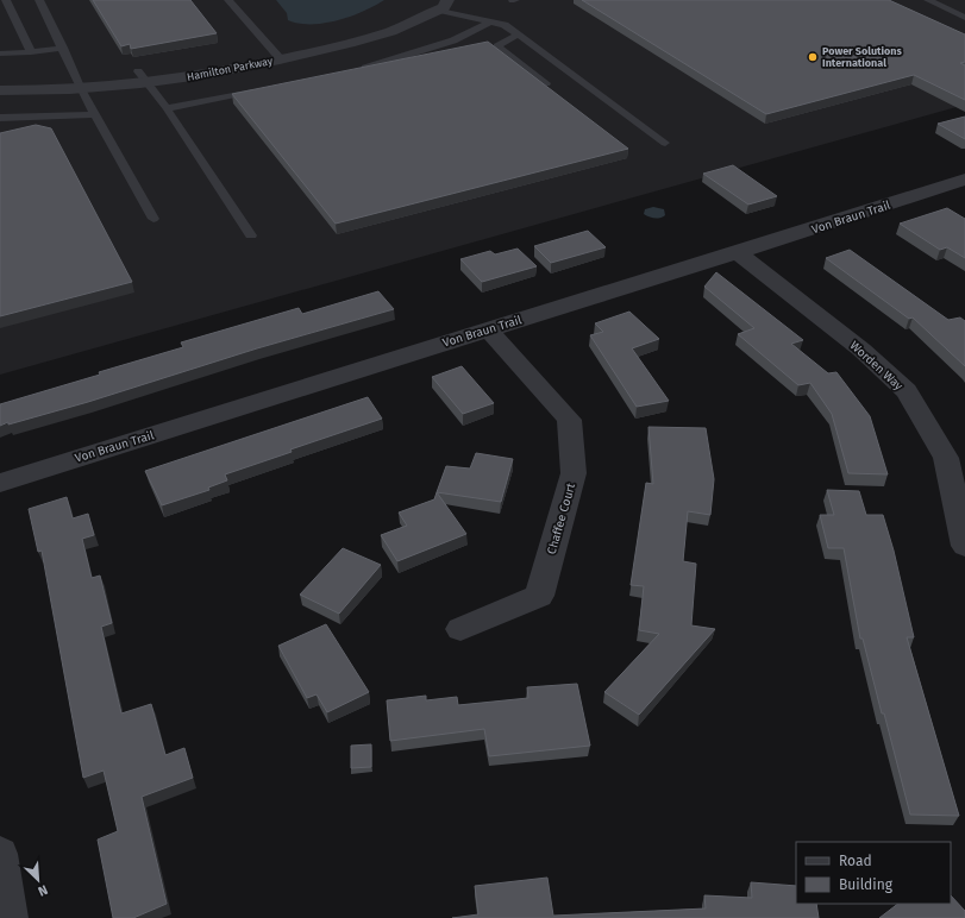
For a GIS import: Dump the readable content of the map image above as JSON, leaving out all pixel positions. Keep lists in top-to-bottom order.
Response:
{
  "streets": {
    "street": [
      "Hamilton Parkway",
      "Von Braun Trail",
      "Worden Way",
      "Chaffee Court"
    ]
  },
  "crossings": [
    ["Von Braun Trail", "Worden Way"],
    ["Von Braun Trail", "Chaffee Court"]
  ],
  "places": ["Power Solutions International"],
  "legend": ["Road", "Building"],
  "north": "bottom right"
}
